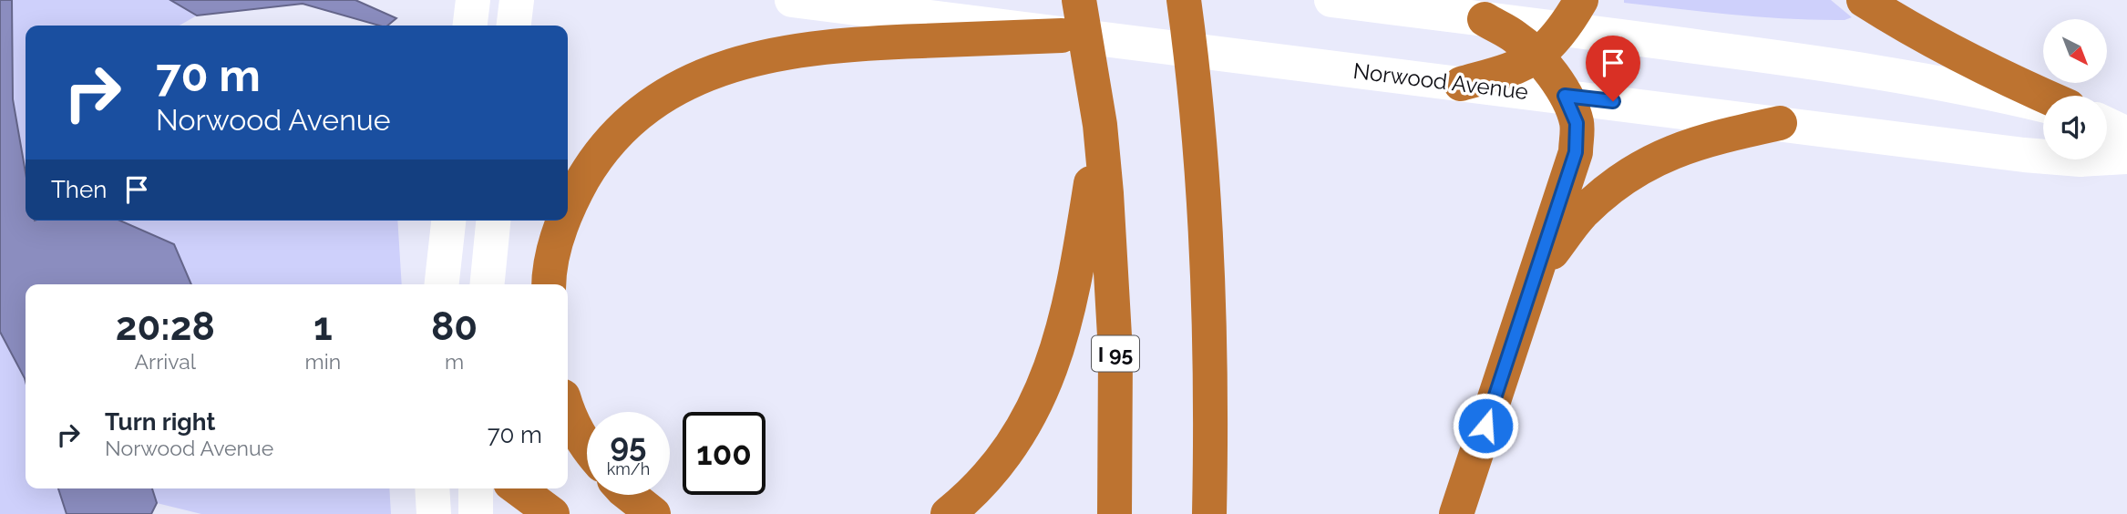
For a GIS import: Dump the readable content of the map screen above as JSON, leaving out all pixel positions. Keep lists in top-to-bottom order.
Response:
{
  "streets": {
    "highway": ["I 95"],
    "main road": ["Norwood Avenue"]
  },
  "north": "bottom right",
  "page": {
    "turn": ["70 m", "Norwood Avenue"],
    "then": "Then",
    "eta": [
      "20:28",
      "Arrival",
      "1",
      "min",
      "80",
      "m"
    ],
    "list": [
      {
        "name": "Turn right",
        "note": "Norwood Avenue",
        "value": "70 m"
      }
    ],
    "speed": "95 km/h",
    "limit": "100"
  }
}
